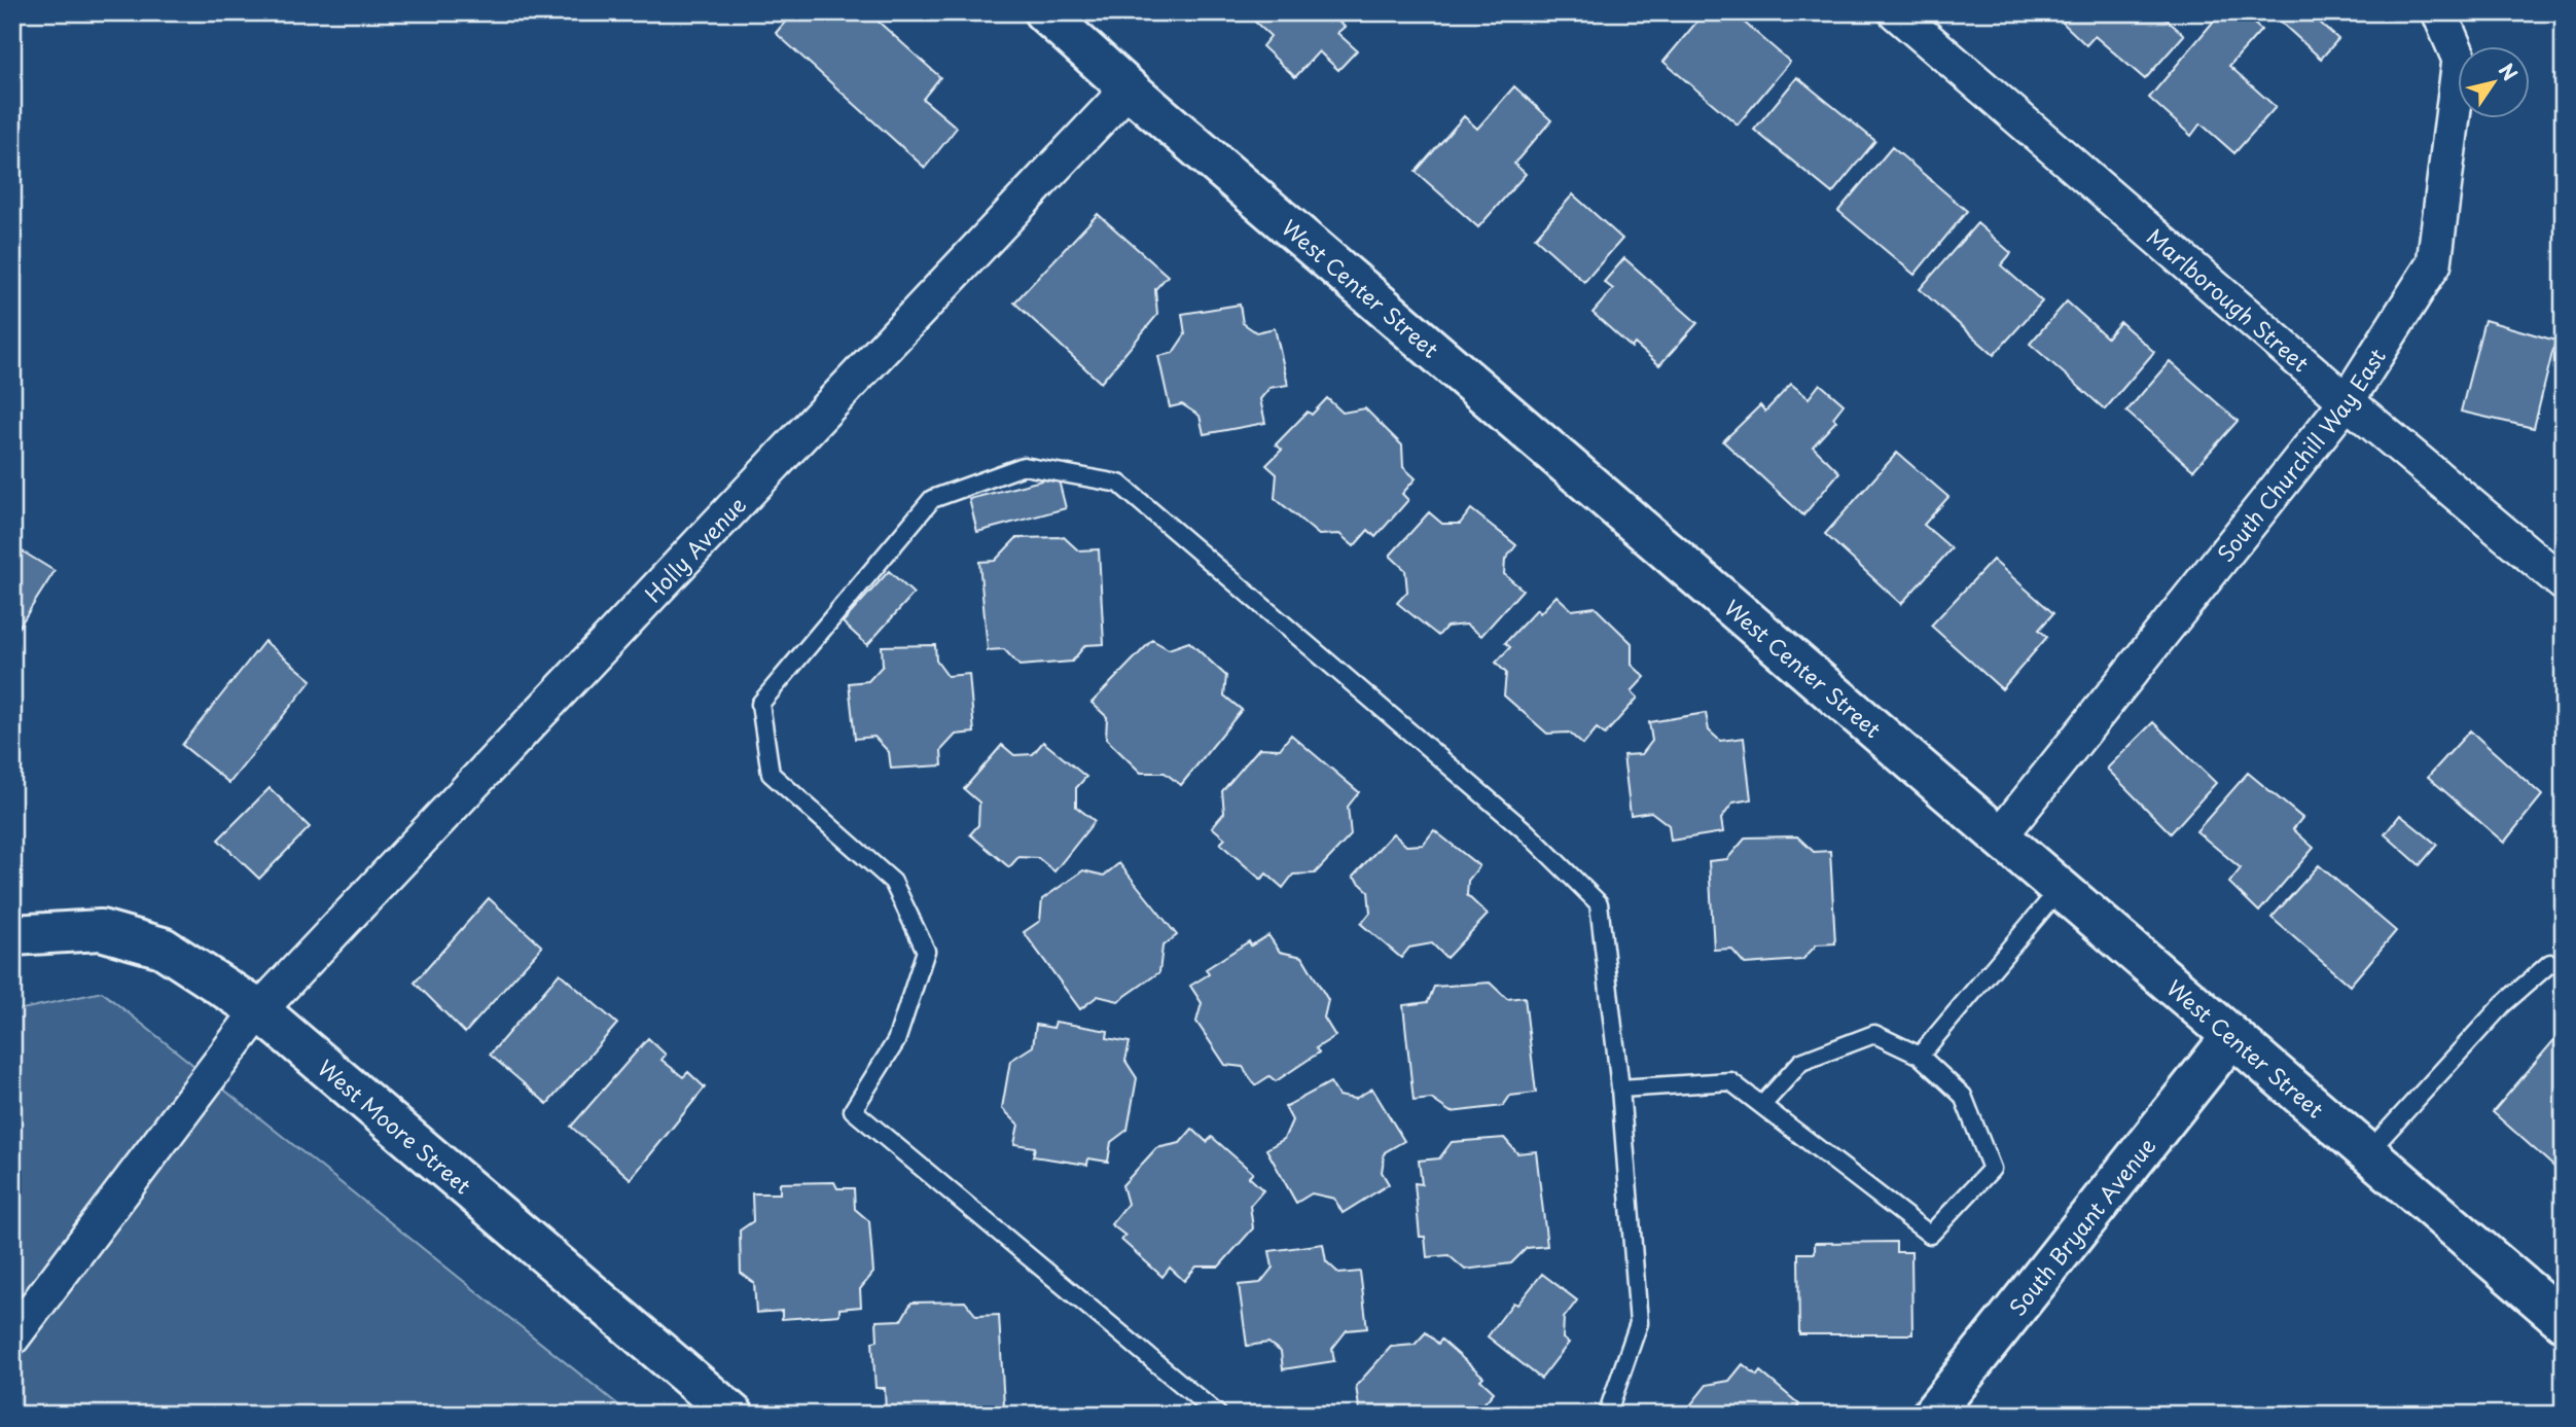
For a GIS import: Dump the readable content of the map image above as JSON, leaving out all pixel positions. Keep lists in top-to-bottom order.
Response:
{
  "streets": {
    "street": [
      "West Center Street",
      "Marlborough Street",
      "South Churchill Way East",
      "Holly Avenue",
      "West Moore Street",
      "South Bryant Avenue"
    ]
  },
  "crossings": [
    ["West Center Street", "South Churchill Way East"],
    ["West Center Street", "Holly Avenue"],
    ["West Center Street", "South Bryant Avenue"],
    ["Marlborough Street", "South Churchill Way East"],
    ["Holly Avenue", "West Moore Street"]
  ],
  "north": "top right"
}
